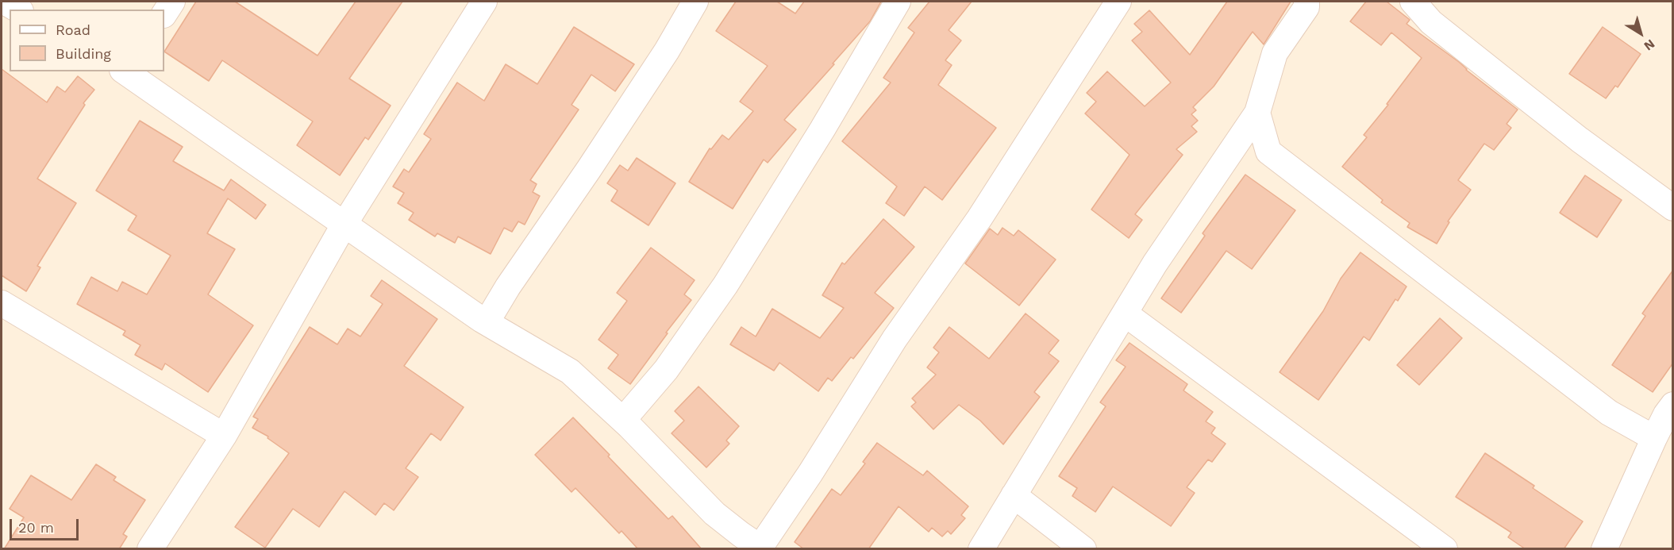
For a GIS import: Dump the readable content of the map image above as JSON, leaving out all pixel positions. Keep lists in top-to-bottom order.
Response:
{
  "legend": ["Road", "Building"],
  "scale_bar": "20 m",
  "north": "bottom right"
}
